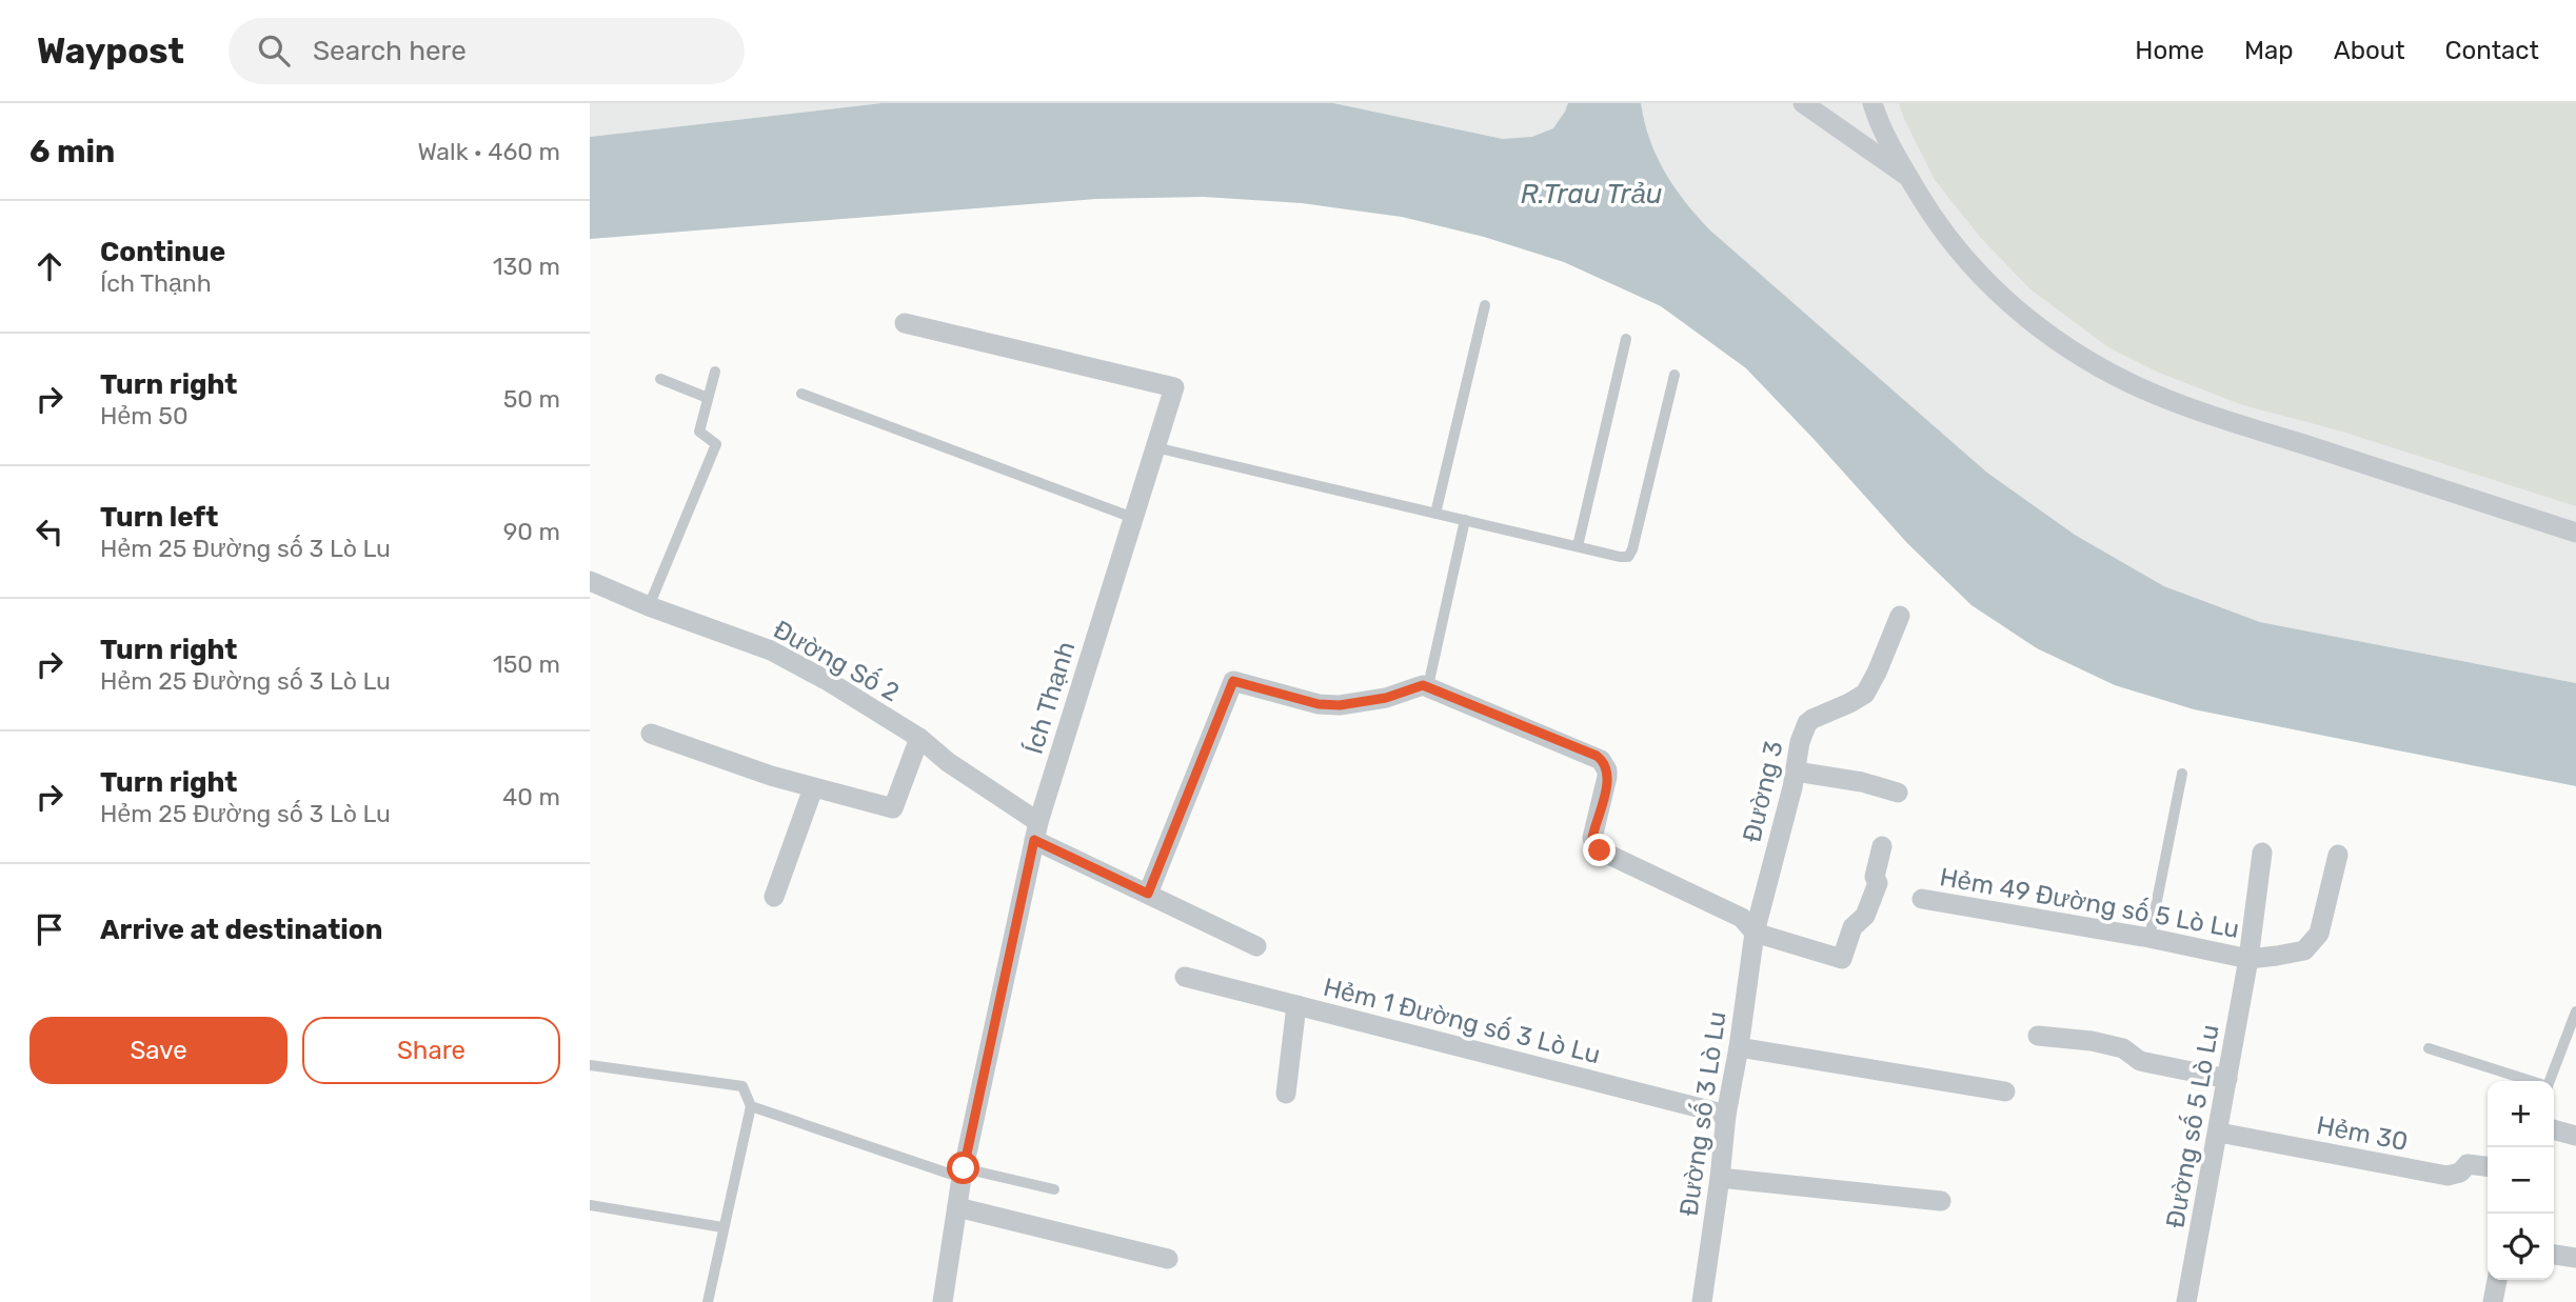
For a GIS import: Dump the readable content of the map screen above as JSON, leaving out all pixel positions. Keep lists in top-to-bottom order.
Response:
{
  "streets": {
    "street": [
      "Đường Số 2",
      "Ích Thạnh",
      "Đường 3",
      "Hẻm 49 Đường số 5 Lò Lu",
      "Hẻm 1 Đường số 3 Lò Lu",
      "Đường số 3 Lò Lu",
      "Đường số 5 Lò Lu",
      "Hẻm 30"
    ]
  },
  "crossings": [
    ["Đường Số 2", "Ích Thạnh"],
    ["Đường 3", "Đường số 3 Lò Lu"],
    ["Hẻm 49 Đường số 5 Lò Lu", "Đường số 5 Lò Lu"],
    ["Hẻm 1 Đường số 3 Lò Lu", "Đường số 3 Lò Lu"],
    ["Đường số 5 Lò Lu", "Hẻm 30"]
  ],
  "water": ["R.Trau Trảu"],
  "page": {
    "header": "Waypost",
    "search": "Search here",
    "nav": [
      "Home",
      "Map",
      "About",
      "Contact"
    ],
    "heading": ["6 min", "Walk · 460 m"],
    "list": [
      ["Continue", "Ích Thạnh", "130 m"],
      ["Turn right", "Hẻm 50", "50 m"],
      ["Turn left", "Hẻm 25 Đường số 3 Lò Lu", "90 m"],
      ["Turn right", "Hẻm 25 Đường số 3 Lò Lu", "150 m"],
      ["Turn right", "Hẻm 25 Đường số 3 Lò Lu", "40 m"],
      "Arrive at destination"
    ],
    "buttons": ["Save", "Share"],
    "map_buttons": ["+", "−"]
  }
}
